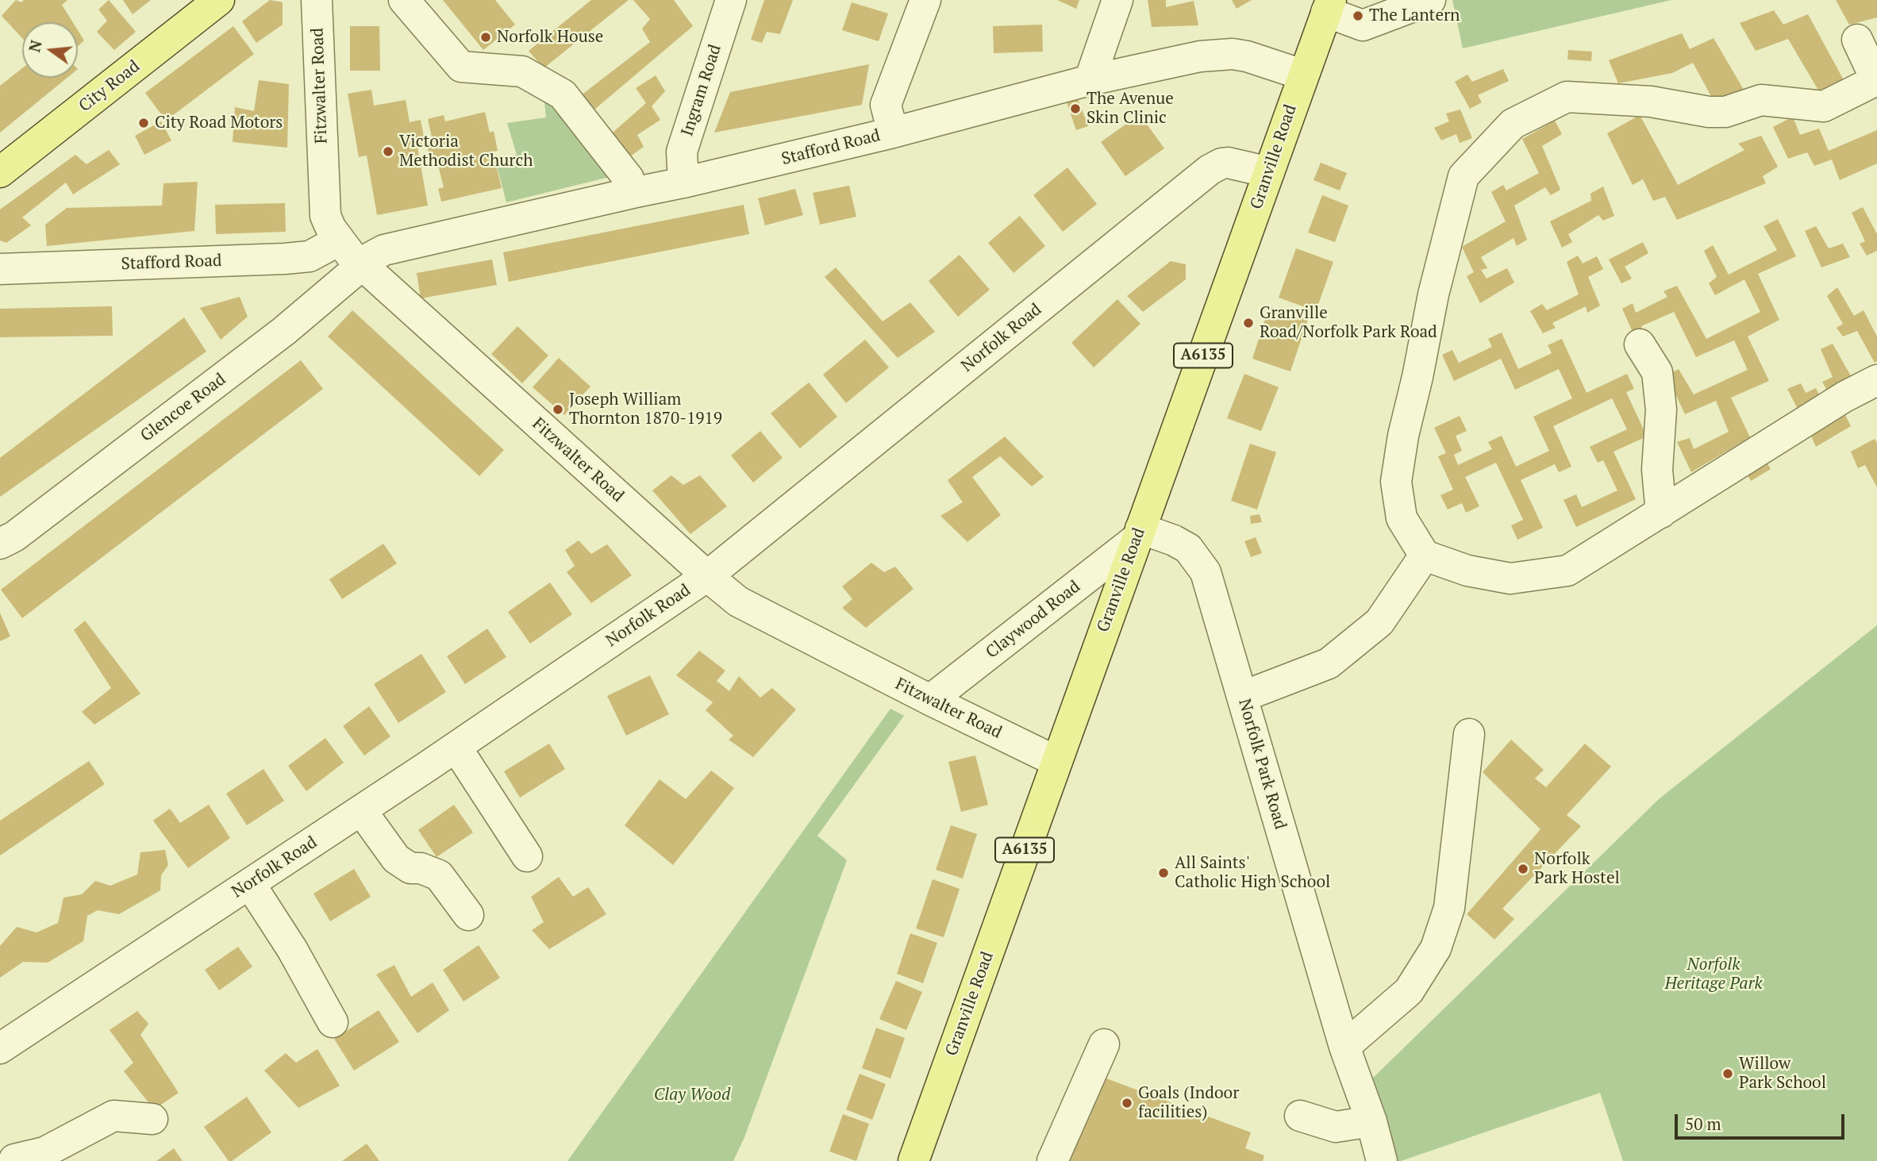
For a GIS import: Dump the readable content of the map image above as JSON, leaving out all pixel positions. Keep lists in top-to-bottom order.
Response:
{
  "streets": {
    "main road": ["City Road", "Granville Road", "A6135"],
    "street": [
      "Fitzwalter Road",
      "Ingram Road",
      "Stafford Road",
      "Norfolk Road",
      "Glencoe Road",
      "Claywood Road",
      "Norfolk Park Road"
    ]
  },
  "crossings": [
    ["Fitzwalter Road", "Stafford Road"],
    ["Fitzwalter Road", "Granville Road"],
    ["Fitzwalter Road", "Norfolk Road"],
    ["Fitzwalter Road", "Glencoe Road"],
    ["Fitzwalter Road", "Claywood Road"],
    ["Ingram Road", "Stafford Road"],
    ["Stafford Road", "Granville Road"],
    ["Stafford Road", "Glencoe Road"],
    ["Granville Road", "Norfolk Road"],
    ["Granville Road", "Claywood Road"],
    ["Granville Road", "Norfolk Park Road"],
    ["Claywood Road", "Norfolk Park Road"]
  ],
  "parks": ["Norfolk Heritage Park", "Clay Wood"],
  "places": [
    "The Lantern",
    "Norfolk House",
    "The Avenue Skin Clinic",
    "City Road Motors",
    "Victoria Methodist Church",
    "Granville Road/Norfolk Park Road",
    "Joseph William Thornton 1870-1919",
    "Norfolk Park Hostel",
    "All Saints' Catholic High School",
    "Willow Park School",
    "Goals (Indoor facilities)"
  ],
  "scale_bar": "50 m",
  "north": "left"
}
